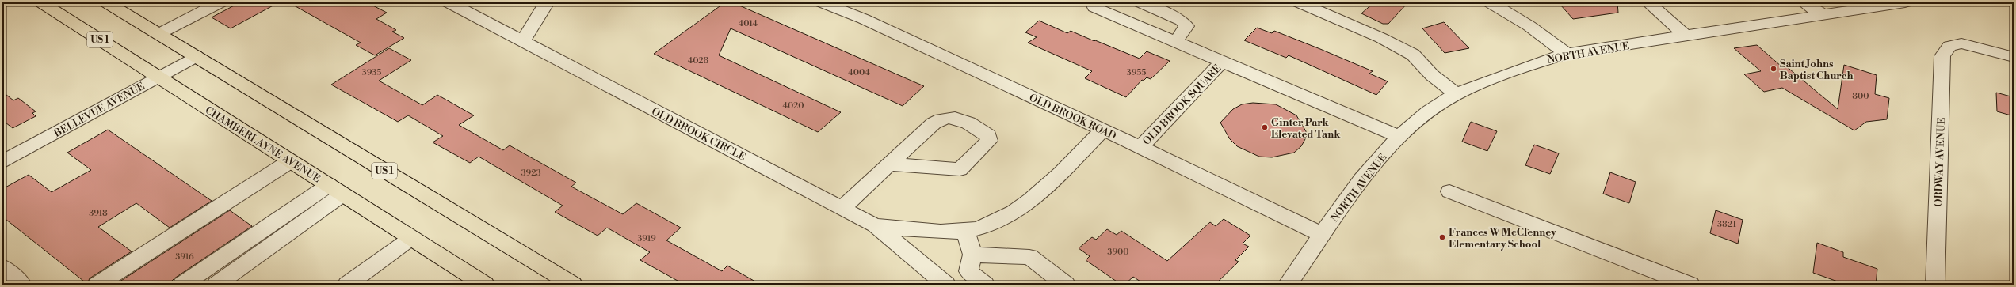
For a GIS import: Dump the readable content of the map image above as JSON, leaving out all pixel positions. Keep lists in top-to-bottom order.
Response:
{
  "streets": {
    "main road": ["US 1", "CHAMBERLAYNE AVENUE"],
    "street": [
      "NORTH AVENUE",
      "OLD BROOK SQUARE",
      "BELLEVUE AVENUE",
      "OLD BROOK ROAD",
      "OLD BROOK CIRCLE",
      "ORDWAY AVENUE"
    ]
  },
  "crossings": [
    ["US 1", "BELLEVUE AVENUE"],
    ["NORTH AVENUE", "OLD BROOK SQUARE"],
    ["NORTH AVENUE", "OLD BROOK ROAD"],
    ["OLD BROOK SQUARE", "OLD BROOK ROAD"],
    ["BELLEVUE AVENUE", "CHAMBERLAYNE AVENUE"],
    ["OLD BROOK ROAD", "OLD BROOK CIRCLE"]
  ],
  "places": ["Saint Johns Baptist Church", "Ginter Park Elevated Tank", "Frances W McClenney Elementary School"],
  "house_numbers": [
    "4014",
    "4028",
    "3935",
    "4004",
    "3955",
    "800",
    "4020",
    "3923",
    "3918",
    "3821",
    "3919",
    "3900",
    "3916"
  ]
}
